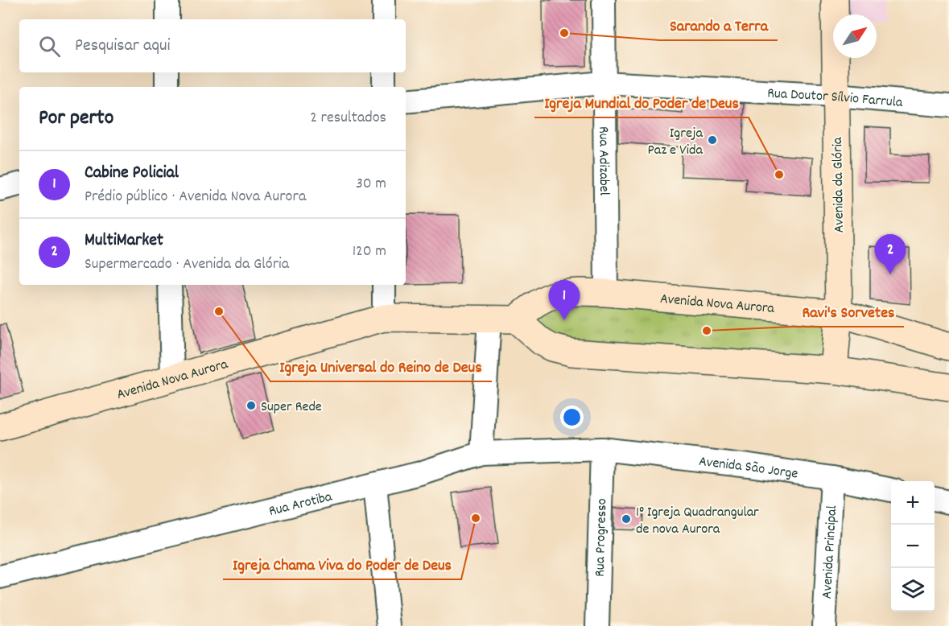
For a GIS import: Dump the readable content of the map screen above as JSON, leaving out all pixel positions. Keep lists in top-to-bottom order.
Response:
{
  "streets": {
    "street": [
      "Rua Doutor Sílvio Farrula",
      "Rua Adizabel",
      "Avenida da Glória",
      "Avenida Nova Aurora",
      "Avenida São Jorge",
      "Rua Arotiba",
      "Rua Progresso",
      "Avenida Principal"
    ]
  },
  "crossings": [
    ["Rua Doutor Sílvio Farrula", "Rua Adizabel"],
    ["Rua Doutor Sílvio Farrula", "Avenida da Glória"],
    ["Rua Adizabel", "Avenida Nova Aurora"],
    ["Avenida da Glória", "Avenida Nova Aurora"],
    ["Avenida São Jorge", "Rua Arotiba"],
    ["Avenida São Jorge", "Rua Progresso"],
    ["Avenida São Jorge", "Avenida Principal"],
    ["Rua Arotiba", "Rua Progresso"]
  ],
  "places": [
    "Sarando a Terra",
    "Igreja Paz e Vida",
    "Igreja Mundial do Poder de Deus",
    "Igreja Universal do Reino de Deus",
    "Ravi's Sorvetes",
    "Super Rede",
    "Igreja Chama Viva do Poder de Deus",
    "1° Igreja Quadrangular de nova Aurora"
  ],
  "north": "top right",
  "page": {
    "search": "Pesquisar aqui",
    "heading": ["Por perto", "2 resultados"],
    "list": [
      {
        "mark": "1",
        "name": "Cabine Policial",
        "note": "Prédio público · Avenida Nova Aurora",
        "value": "30 m"
      },
      {
        "mark": "2",
        "name": "MultiMarket",
        "note": "Supermercado · Avenida da Glória",
        "value": "120 m"
      }
    ],
    "pins": ["2", "1"],
    "map_buttons": ["+", "−"]
  }
}
